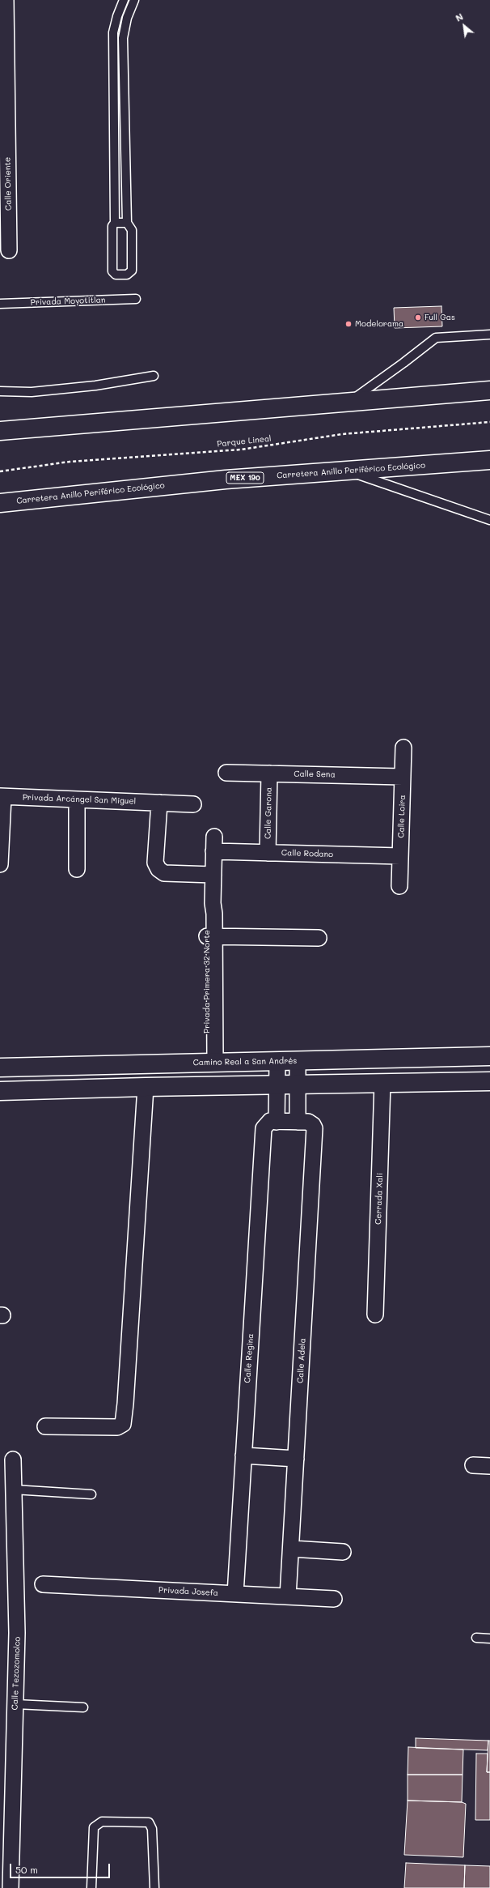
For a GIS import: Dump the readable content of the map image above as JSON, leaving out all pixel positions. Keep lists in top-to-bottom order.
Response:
{
  "streets": {
    "main road": ["Carretera Anillo Periférico Ecológico", "MEX 190", "Camino Real a San Andrés"],
    "street": [
      "Calle Oriente",
      "Calle Sena",
      "Privada Arcángel San Miguel",
      "Calle Garona",
      "Calle Loira",
      "Calle Rodano",
      "Privada Primera 32 Norte",
      "Cerrada Xali",
      "Calle Regina",
      "Calle Adela",
      "Privada Josefa",
      "Calle Tezozomolco"
    ],
    "lane": ["Privada Moyotitlan"],
    "path": ["Parque Lineal"]
  },
  "crossings": [
    ["Calle Sena", "Calle Garona"],
    ["Calle Sena", "Calle Loira"],
    ["Calle Garona", "Calle Rodano"],
    ["Calle Loira", "Calle Rodano"],
    ["Calle Rodano", "Privada Primera 32 Norte"],
    ["Privada Primera 32 Norte", "Camino Real a San Andrés"],
    ["Camino Real a San Andrés", "Calle Regina"],
    ["Calle Regina", "Privada Josefa"],
    ["Calle Adela", "Privada Josefa"]
  ],
  "places": ["Full Gas", "Modelorama"],
  "scale_bar": "50 m",
  "north": "top left"
}
